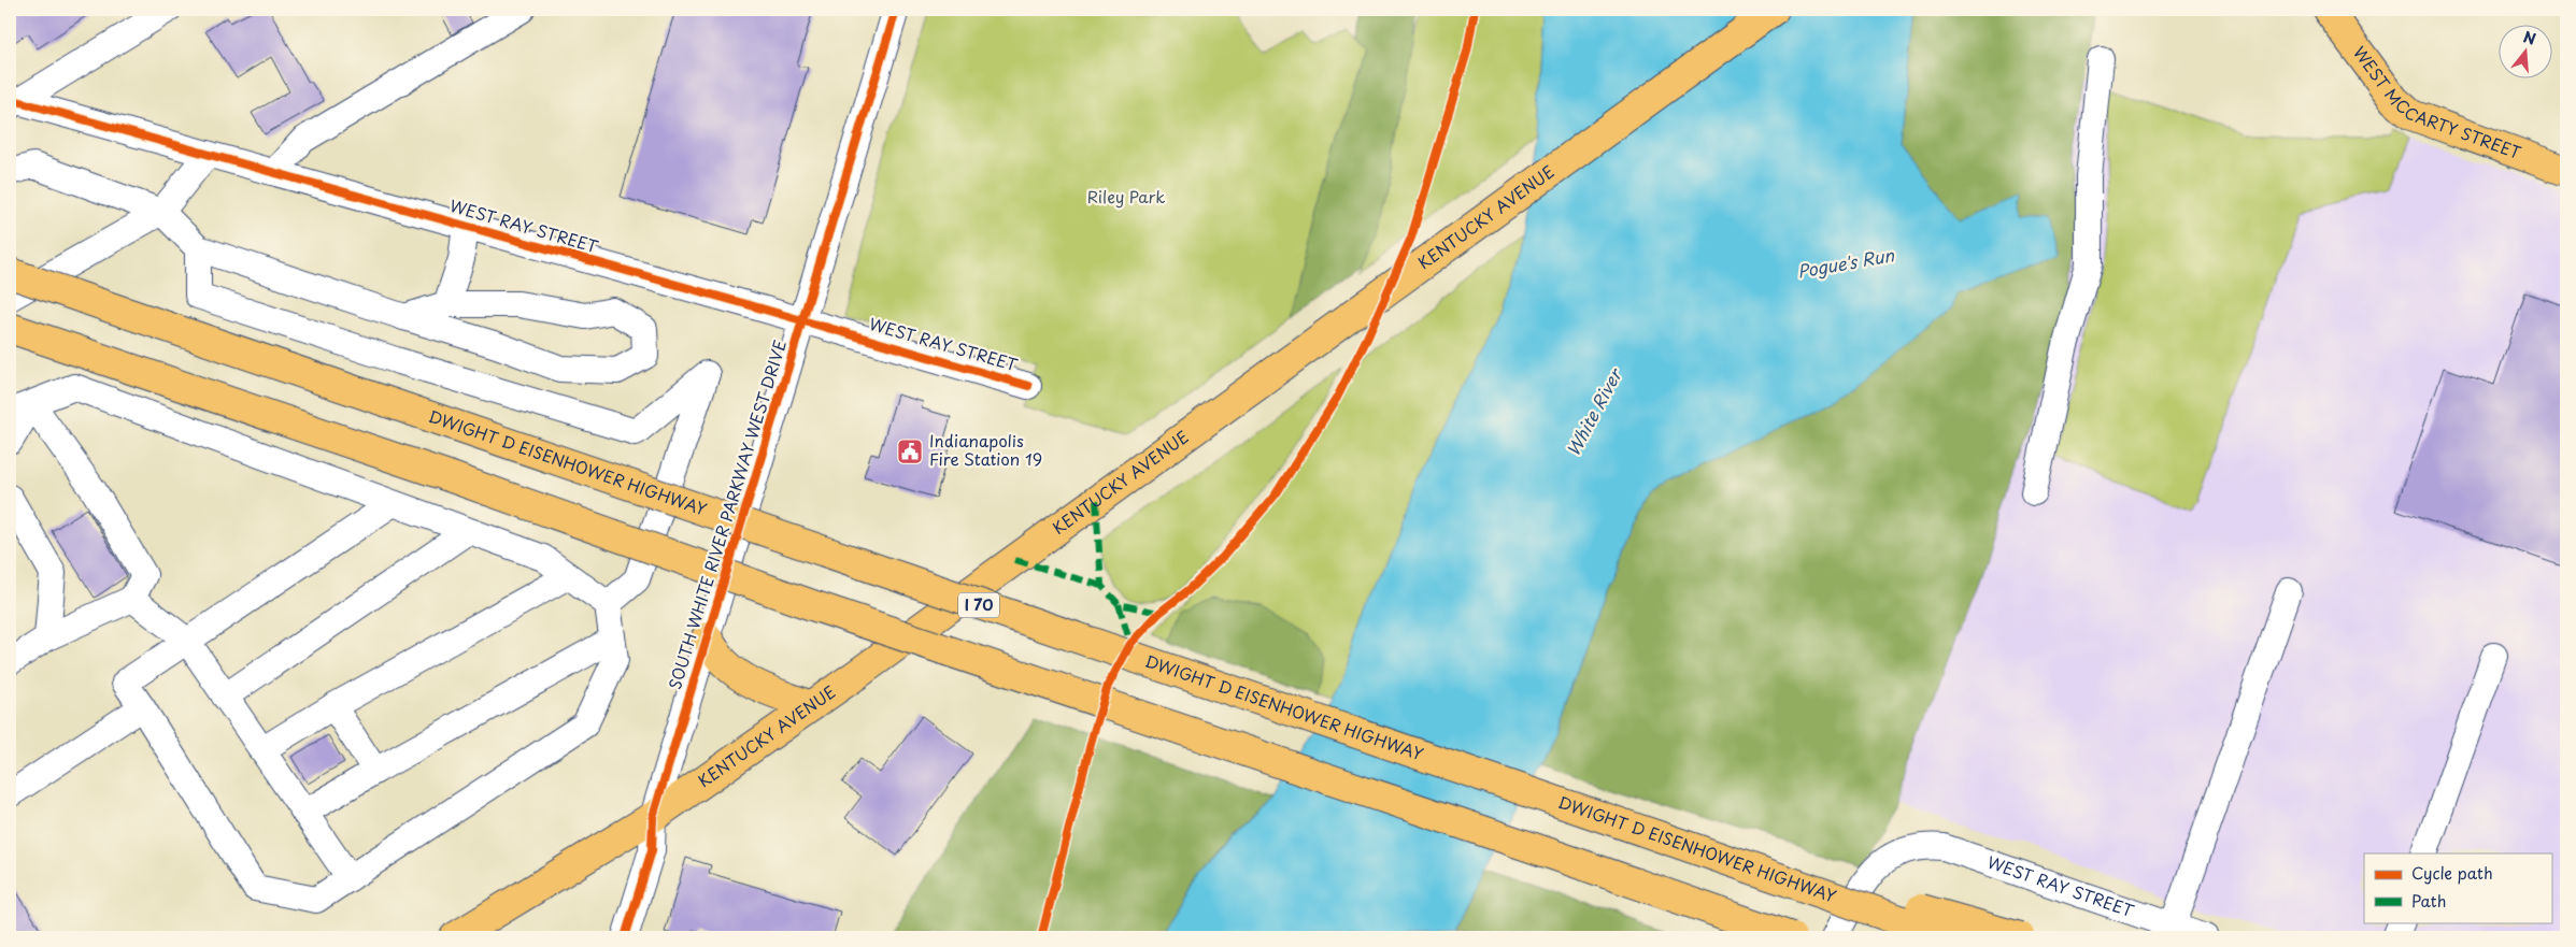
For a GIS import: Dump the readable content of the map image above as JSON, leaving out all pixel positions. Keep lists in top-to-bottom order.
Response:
{
  "streets": {
    "main road": [
      "WEST MCCARTY STREET",
      "KENTUCKY AVENUE",
      "DWIGHT D EISENHOWER HIGHWAY",
      "I 70"
    ],
    "street": ["WEST RAY STREET", "SOUTH WHITE RIVER PARKWAY WEST DRIVE"]
  },
  "crossings": [
    ["KENTUCKY AVENUE", "SOUTH WHITE RIVER PARKWAY WEST DRIVE"],
    ["WEST RAY STREET", "SOUTH WHITE RIVER PARKWAY WEST DRIVE"]
  ],
  "water": ["Pogue's Run", "White River"],
  "parks": ["Riley Park"],
  "places": {
    "public building": ["Indianapolis Fire Station 19"]
  },
  "legend": ["Cycle path", "Path"],
  "north": "top"
}
